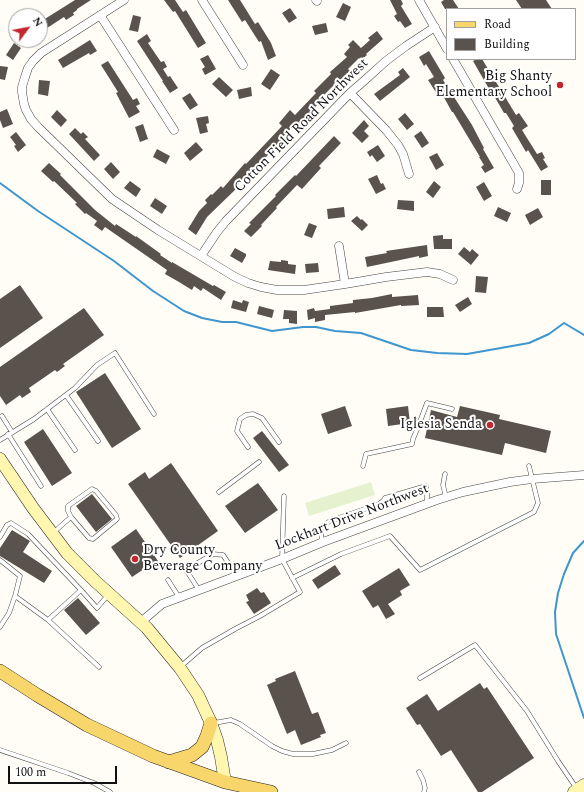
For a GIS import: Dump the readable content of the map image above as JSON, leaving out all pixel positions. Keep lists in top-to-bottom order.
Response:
{
  "streets": {
    "street": ["Cotton Field Road Northwest", "Lockhart Drive Northwest"]
  },
  "places": ["Big Shanty Elementary School", "Iglesia Senda", "Dry County Beverage Company"],
  "legend": ["Road", "Building"],
  "scale_bar": "100 m",
  "north": "top right"
}
